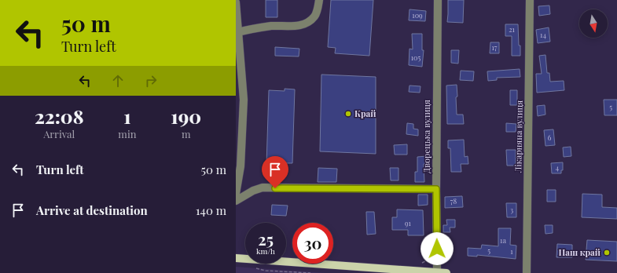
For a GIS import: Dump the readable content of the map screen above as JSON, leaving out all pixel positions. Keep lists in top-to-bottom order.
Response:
{
  "streets": {
    "street": ["Дворецька вулиця", "Лікарняна вулиця"]
  },
  "places": ["Край", "Наш край"],
  "house_numbers": [
    "109",
    "21",
    "14",
    "17",
    "105",
    "5",
    "6",
    "4",
    "78",
    "3",
    "91",
    "1а",
    "5",
    "1"
  ],
  "north": "bottom",
  "page": {
    "turn": ["50 m", "Turn left"],
    "eta": [
      "22:08",
      "Arrival",
      "1",
      "min",
      "190",
      "m"
    ],
    "list": [
      {
        "name": "Turn left",
        "value": "50 m"
      },
      {
        "name": "Arrive at destination",
        "value": "140 m"
      }
    ],
    "speed": "25 km/h",
    "limit": "30"
  }
}
